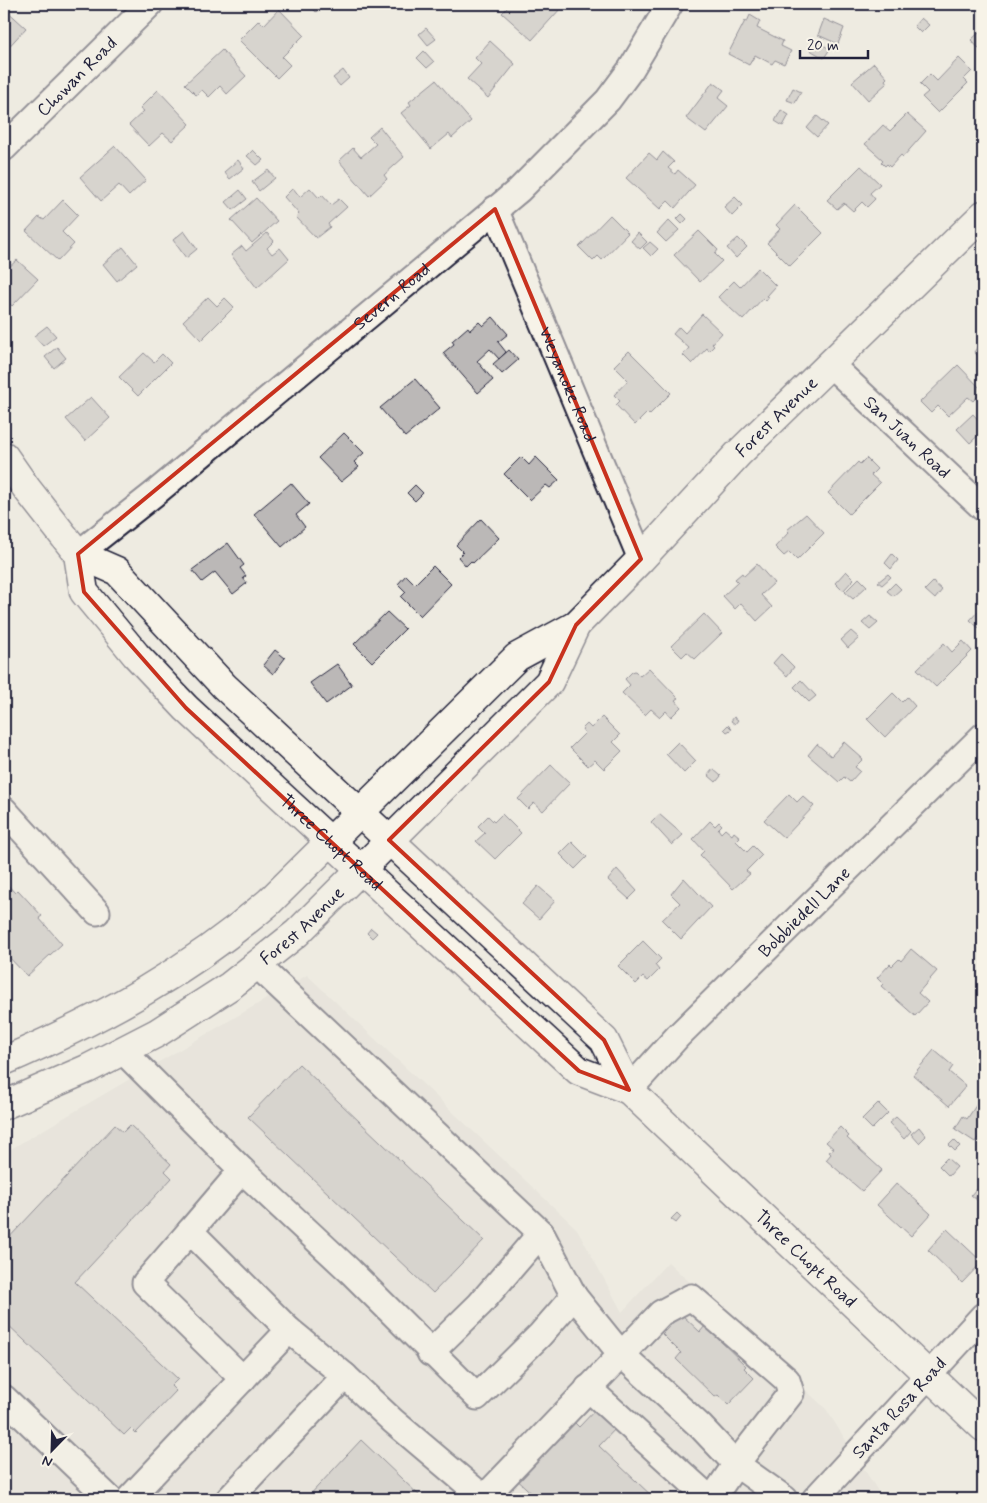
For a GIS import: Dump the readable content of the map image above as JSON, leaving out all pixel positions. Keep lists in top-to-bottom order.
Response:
{
  "streets": {
    "main road": ["Forest Avenue", "Three Chopt Road"],
    "street": [
      "Chowan Road",
      "Severn Road",
      "Weyanoke Road",
      "San Juan Road",
      "Bobbiedell Lane",
      "Santa Rosa Road"
    ]
  },
  "crossings": [
    ["Severn Road", "Weyanoke Road"],
    ["Severn Road", "Three Chopt Road"],
    ["Weyanoke Road", "Forest Avenue"],
    ["Forest Avenue", "San Juan Road"],
    ["Forest Avenue", "Three Chopt Road"],
    ["Three Chopt Road", "Bobbiedell Lane"],
    ["Three Chopt Road", "Santa Rosa Road"]
  ],
  "scale_bar": "20 m",
  "north": "bottom left"
}
